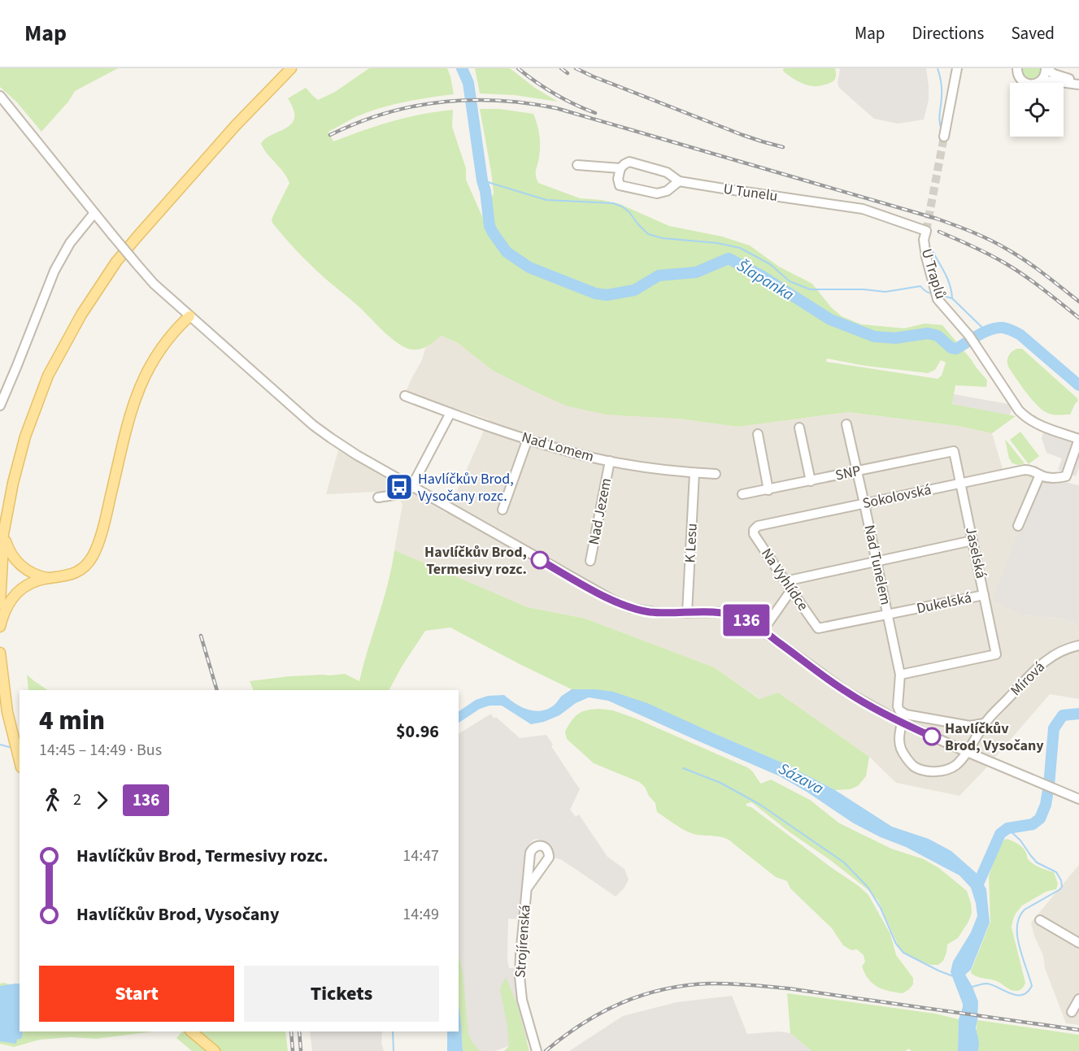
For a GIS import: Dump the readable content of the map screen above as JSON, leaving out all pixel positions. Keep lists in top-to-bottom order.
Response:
{
  "streets": {
    "street": [
      "U Tunelu",
      "U Traplů",
      "Nad Lomem",
      "SNP",
      "Sokolovská",
      "Nad Jezem",
      "K Lesu",
      "Jaselská",
      "Nad Tunelem",
      "Na Vyhlídce",
      "Dukelská",
      "Mírová",
      "Strojírenská"
    ]
  },
  "crossings": [
    ["U Tunelu", "U Traplů"],
    ["U Traplů", "Sokolovská"],
    ["Nad Lomem", "Nad Jezem"],
    ["Nad Lomem", "K Lesu"],
    ["SNP", "Jaselská"],
    ["SNP", "Nad Tunelem"],
    ["Sokolovská", "Jaselská"],
    ["Sokolovská", "Nad Tunelem"],
    ["Sokolovská", "Na Vyhlídce"],
    ["Jaselská", "Nad Tunelem"],
    ["Jaselská", "Dukelská"],
    ["Nad Tunelem", "Dukelská"],
    ["Nad Tunelem", "Mírová"],
    ["Na Vyhlídce", "Dukelská"]
  ],
  "water": ["Šlapanka", "Sázava"],
  "places": {
    "bus stop": ["Havlíčkův Brod, Vysočany rozc."],
    "other": ["Havlíčkův Brod, Termesivy rozc.", "Havlíčkův Brod, Vysočany"]
  },
  "lines": ["bus line 136"],
  "page": {
    "header": "Map",
    "nav": ["Map", "Directions", "Saved"],
    "on_map": "136",
    "heading": ["4 min", "14:45 – 14:49 · Bus", "$0.96"],
    "legs": ["2", "136"],
    "list": [
      {
        "name": "Havlíčkův Brod, Termesivy rozc.",
        "value": "14:47"
      },
      {
        "name": "Havlíčkův Brod, Vysočany",
        "value": "14:49"
      }
    ],
    "buttons": ["Start", "Tickets"]
  }
}
